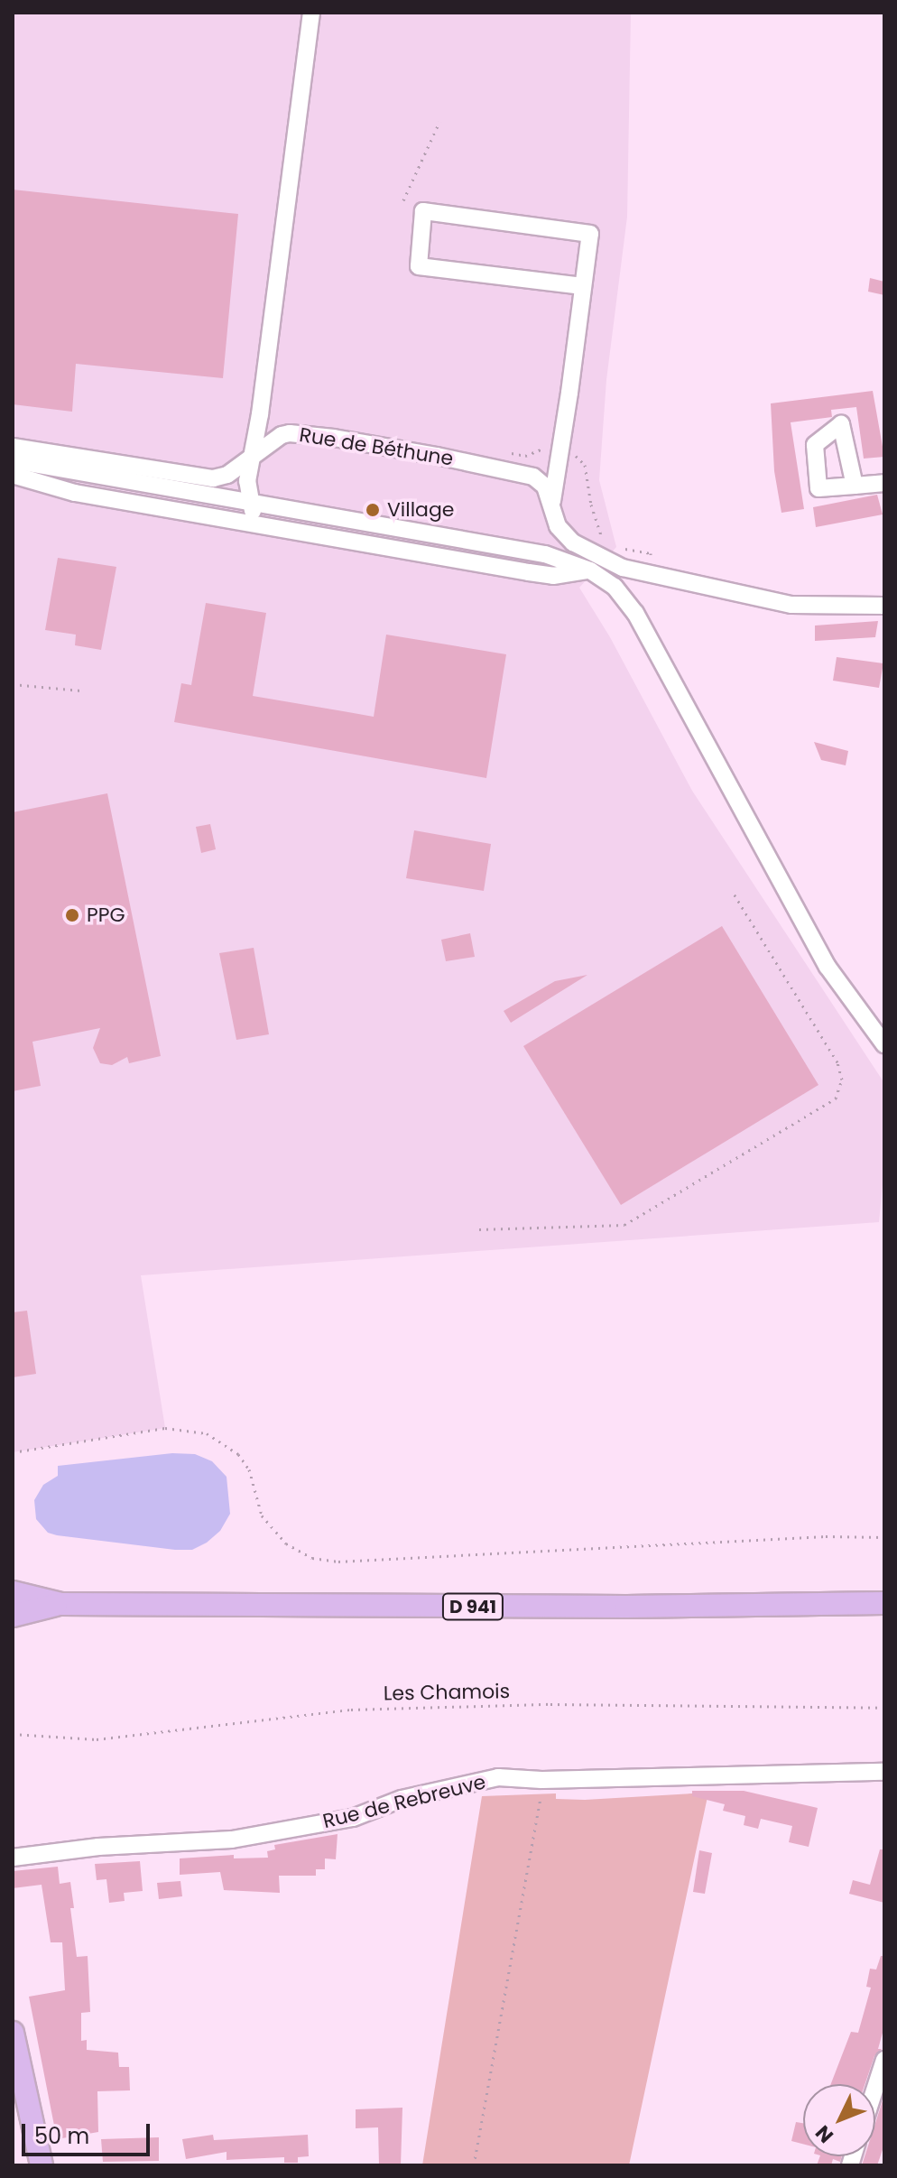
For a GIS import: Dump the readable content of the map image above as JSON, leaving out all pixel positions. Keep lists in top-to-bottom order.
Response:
{
  "streets": {
    "main road": ["D 941"],
    "street": ["Rue de Béthune", "Rue de Rebreuve"],
    "path": ["Les Chamois"]
  },
  "places": ["Village", "PPG"],
  "scale_bar": "50 m",
  "north": "bottom left"
}
